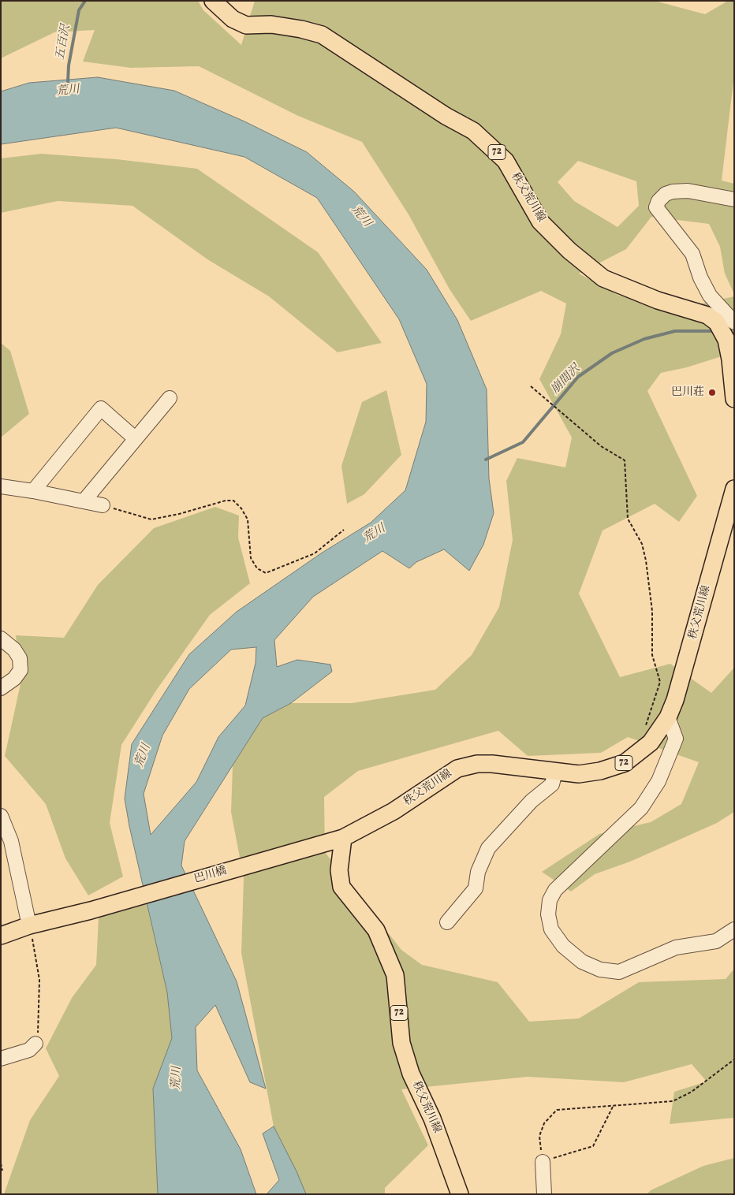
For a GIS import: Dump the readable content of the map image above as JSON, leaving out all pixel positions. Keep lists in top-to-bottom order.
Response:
{
  "streets": {
    "main road": ["72", "秩父荒川線", "巴川橋"]
  },
  "crossings": [
    ["秩父荒川線", "巴川橋"]
  ],
  "water": ["五百沢", "荒川", "崩間沢"],
  "places": ["巴川荘"]
}
